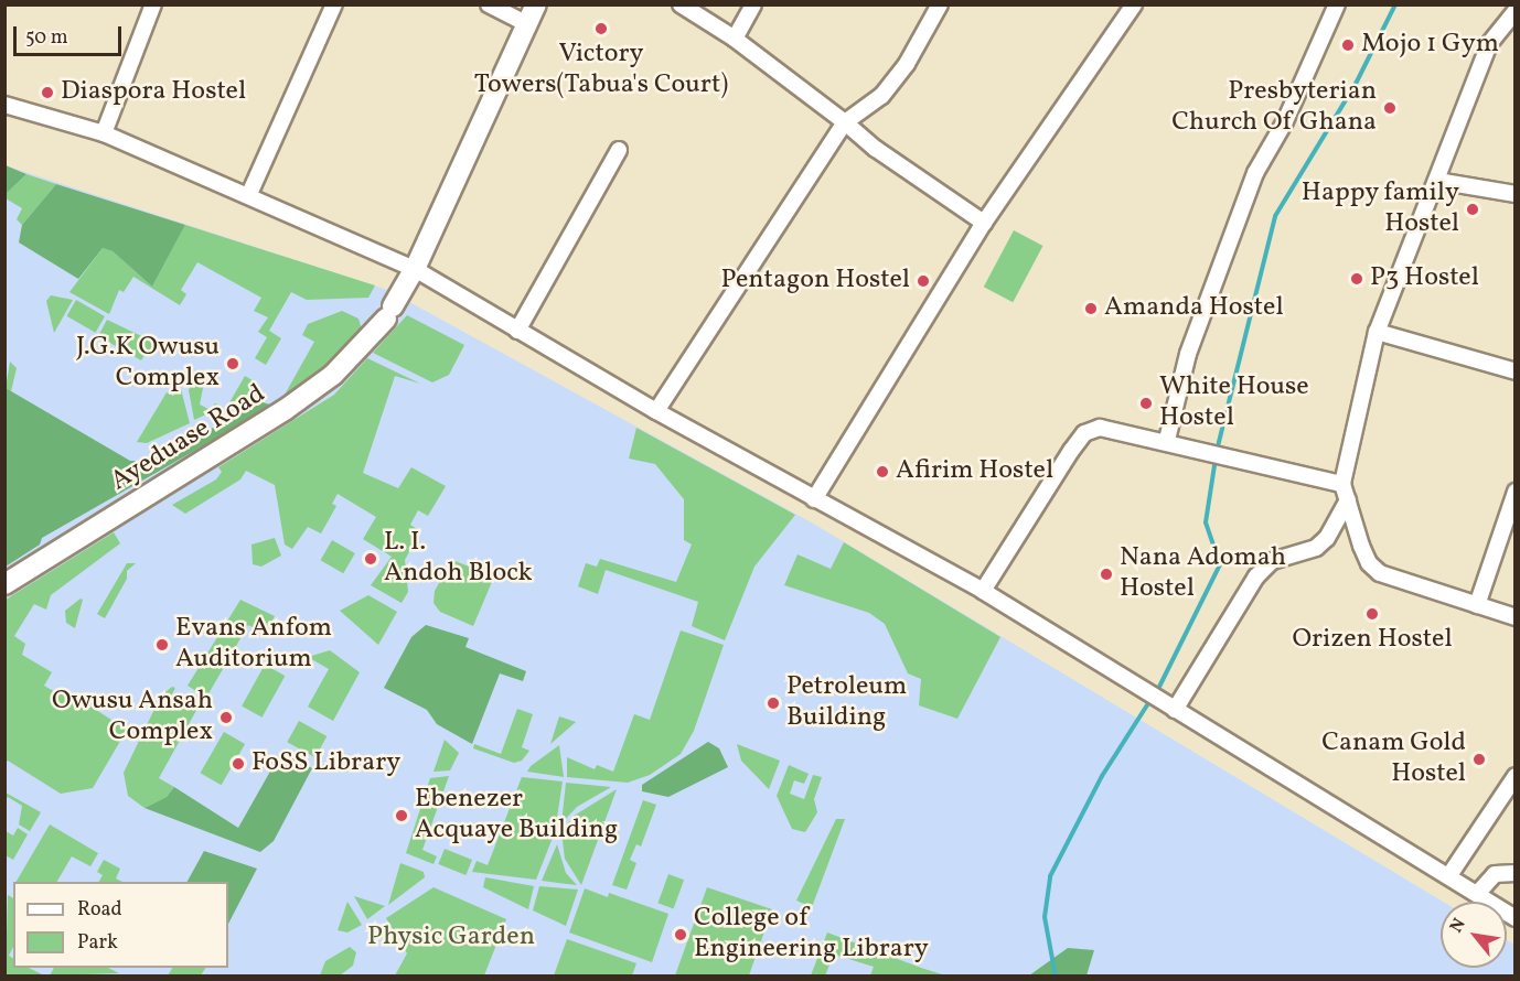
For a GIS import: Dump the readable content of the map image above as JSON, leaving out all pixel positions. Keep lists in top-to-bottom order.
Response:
{
  "streets": {
    "street": ["Ayeduase Road"]
  },
  "parks": ["Physic Garden"],
  "places": [
    "Victory Towers(Tabua's Court)",
    "Mojo 1 Gym",
    "Diaspora Hostel",
    "Presbyterian Church Of Ghana",
    "Happy family Hostel",
    "P3 Hostel",
    "Pentagon Hostel",
    "Amanda Hostel",
    "J.G.K Owusu Complex",
    "White House Hostel",
    "Afirim Hostel",
    "L. I. Andoh Block",
    "Nana Adomah Hostel",
    "Orizen Hostel",
    "Evans Anfom Auditorium",
    "Petroleum Building",
    "Owusu Ansah Complex",
    "Canam Gold Hostel",
    "FoSS Library",
    "Ebenezer Acquaye Building",
    "College of Engineering Library"
  ],
  "legend": ["Road", "Park"],
  "scale_bar": "50 m",
  "north": "top left"
}
